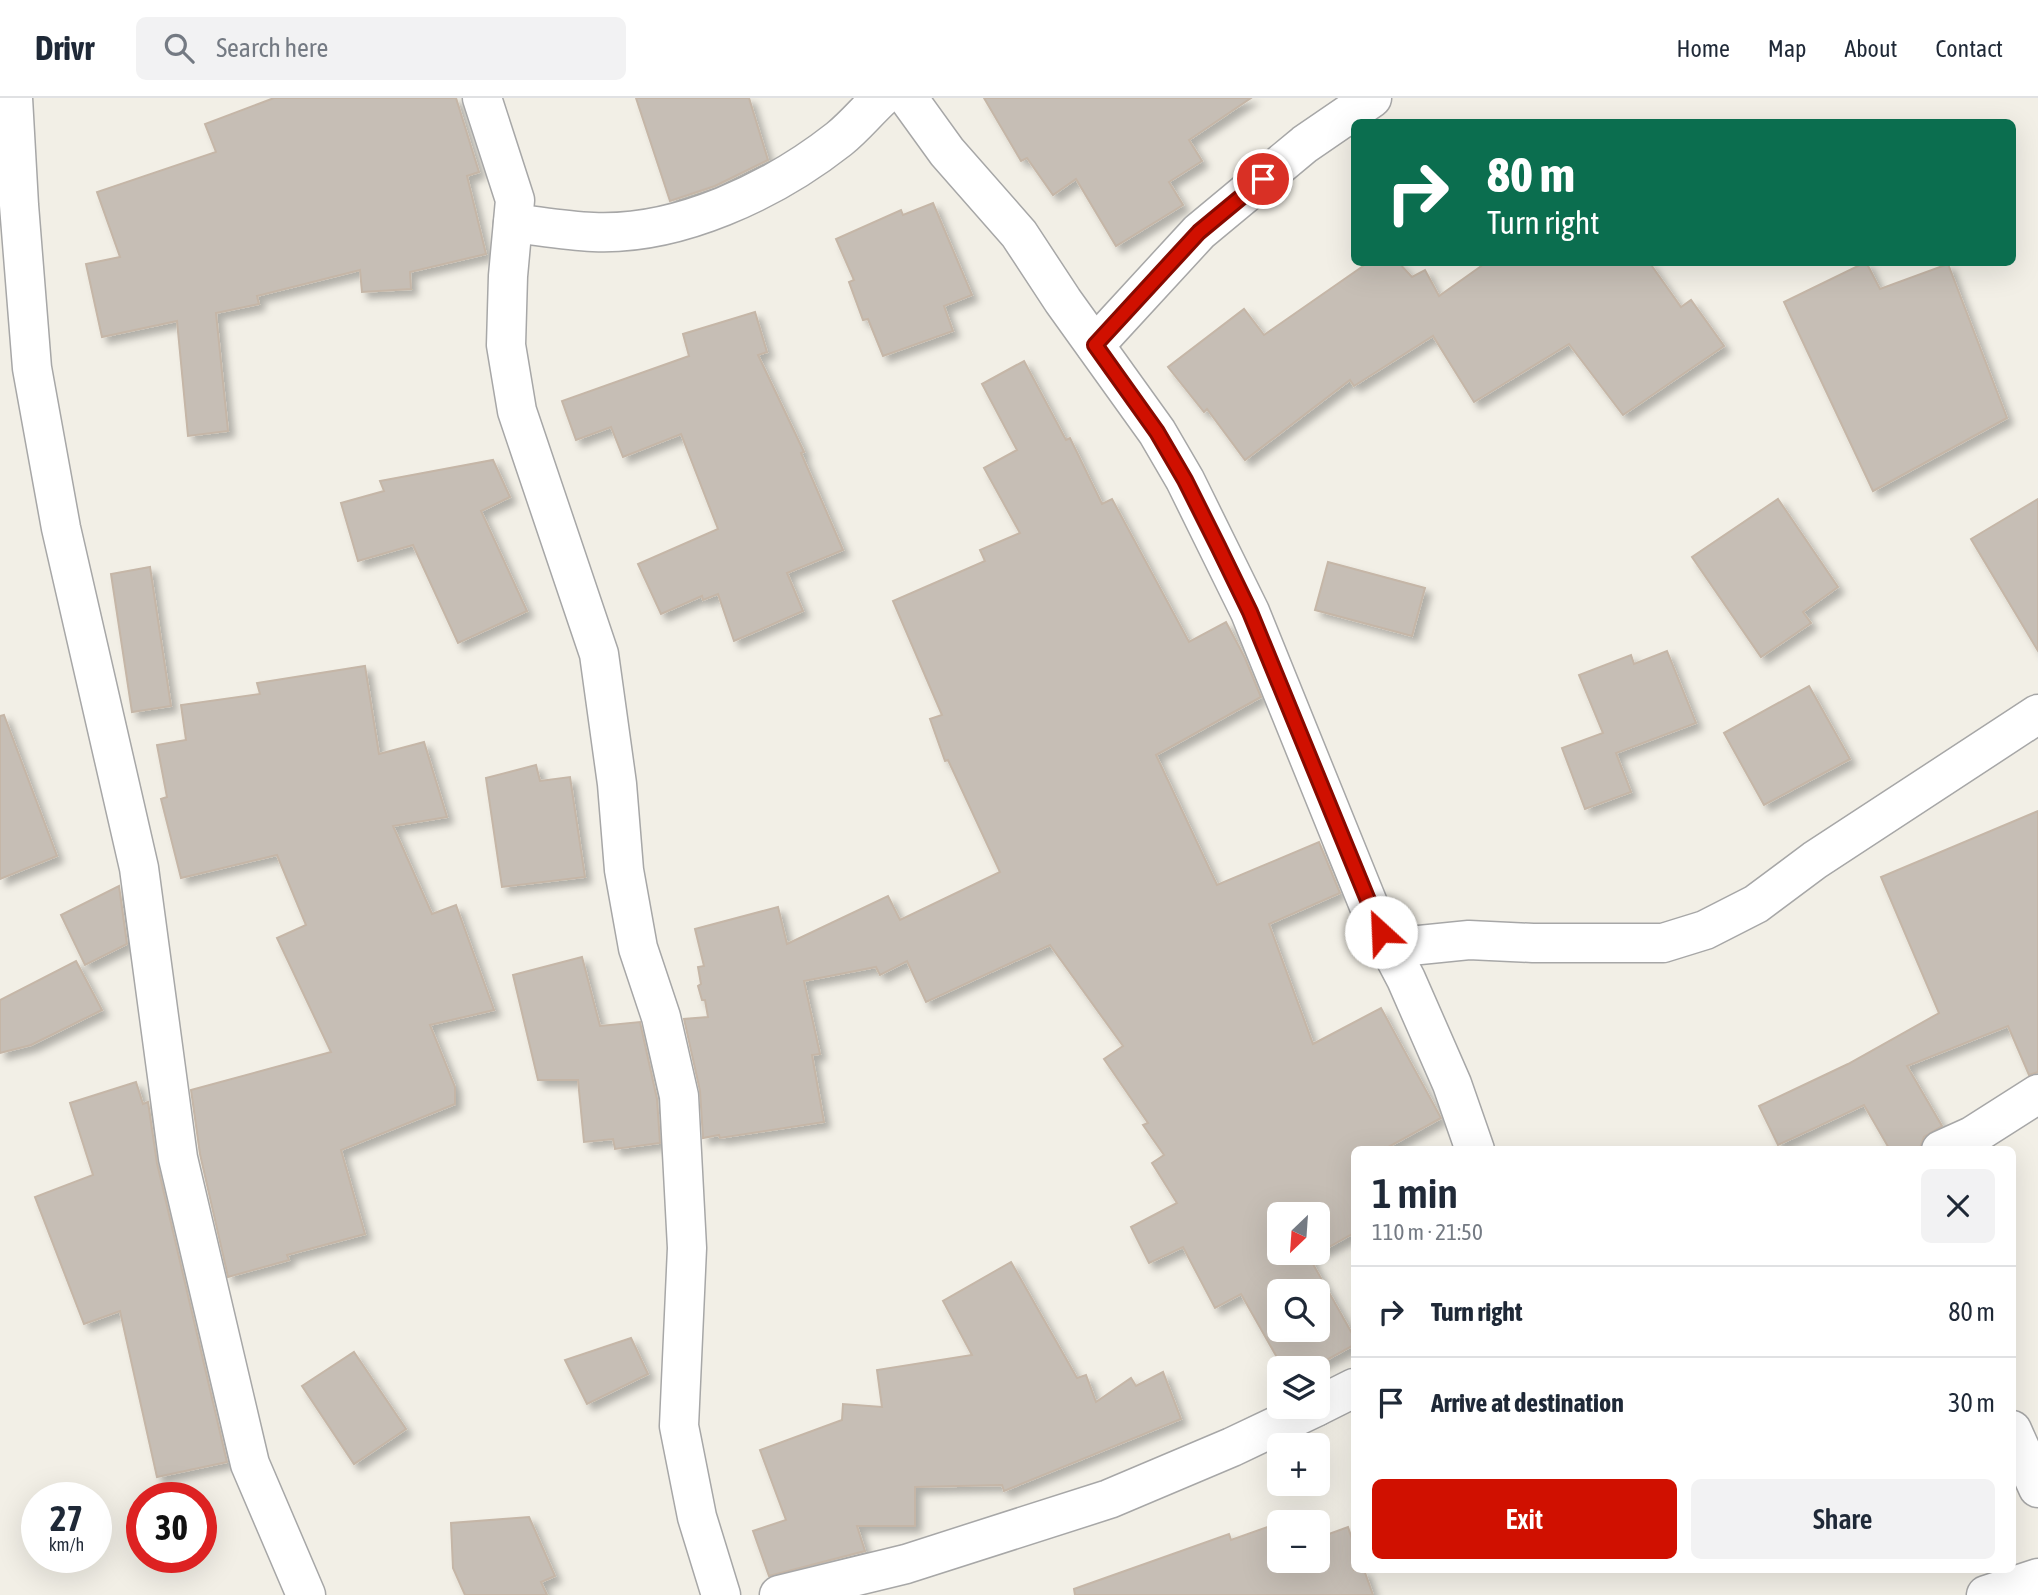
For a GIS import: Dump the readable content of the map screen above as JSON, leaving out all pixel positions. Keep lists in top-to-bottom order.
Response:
{
  "north": "bottom left",
  "page": {
    "header": "Drivr",
    "search": "Search here",
    "nav": [
      "Home",
      "Map",
      "About",
      "Contact"
    ],
    "turn": ["80 m", "Turn right"],
    "heading": ["1 min", "110 m · 21:50"],
    "map_buttons": ["+", "−"],
    "list": [
      {
        "name": "Turn right",
        "value": "80 m"
      },
      {
        "name": "Arrive at destination",
        "value": "30 m"
      }
    ],
    "buttons": ["Exit", "Share"],
    "speed": "27 km/h",
    "limit": "30"
  }
}
